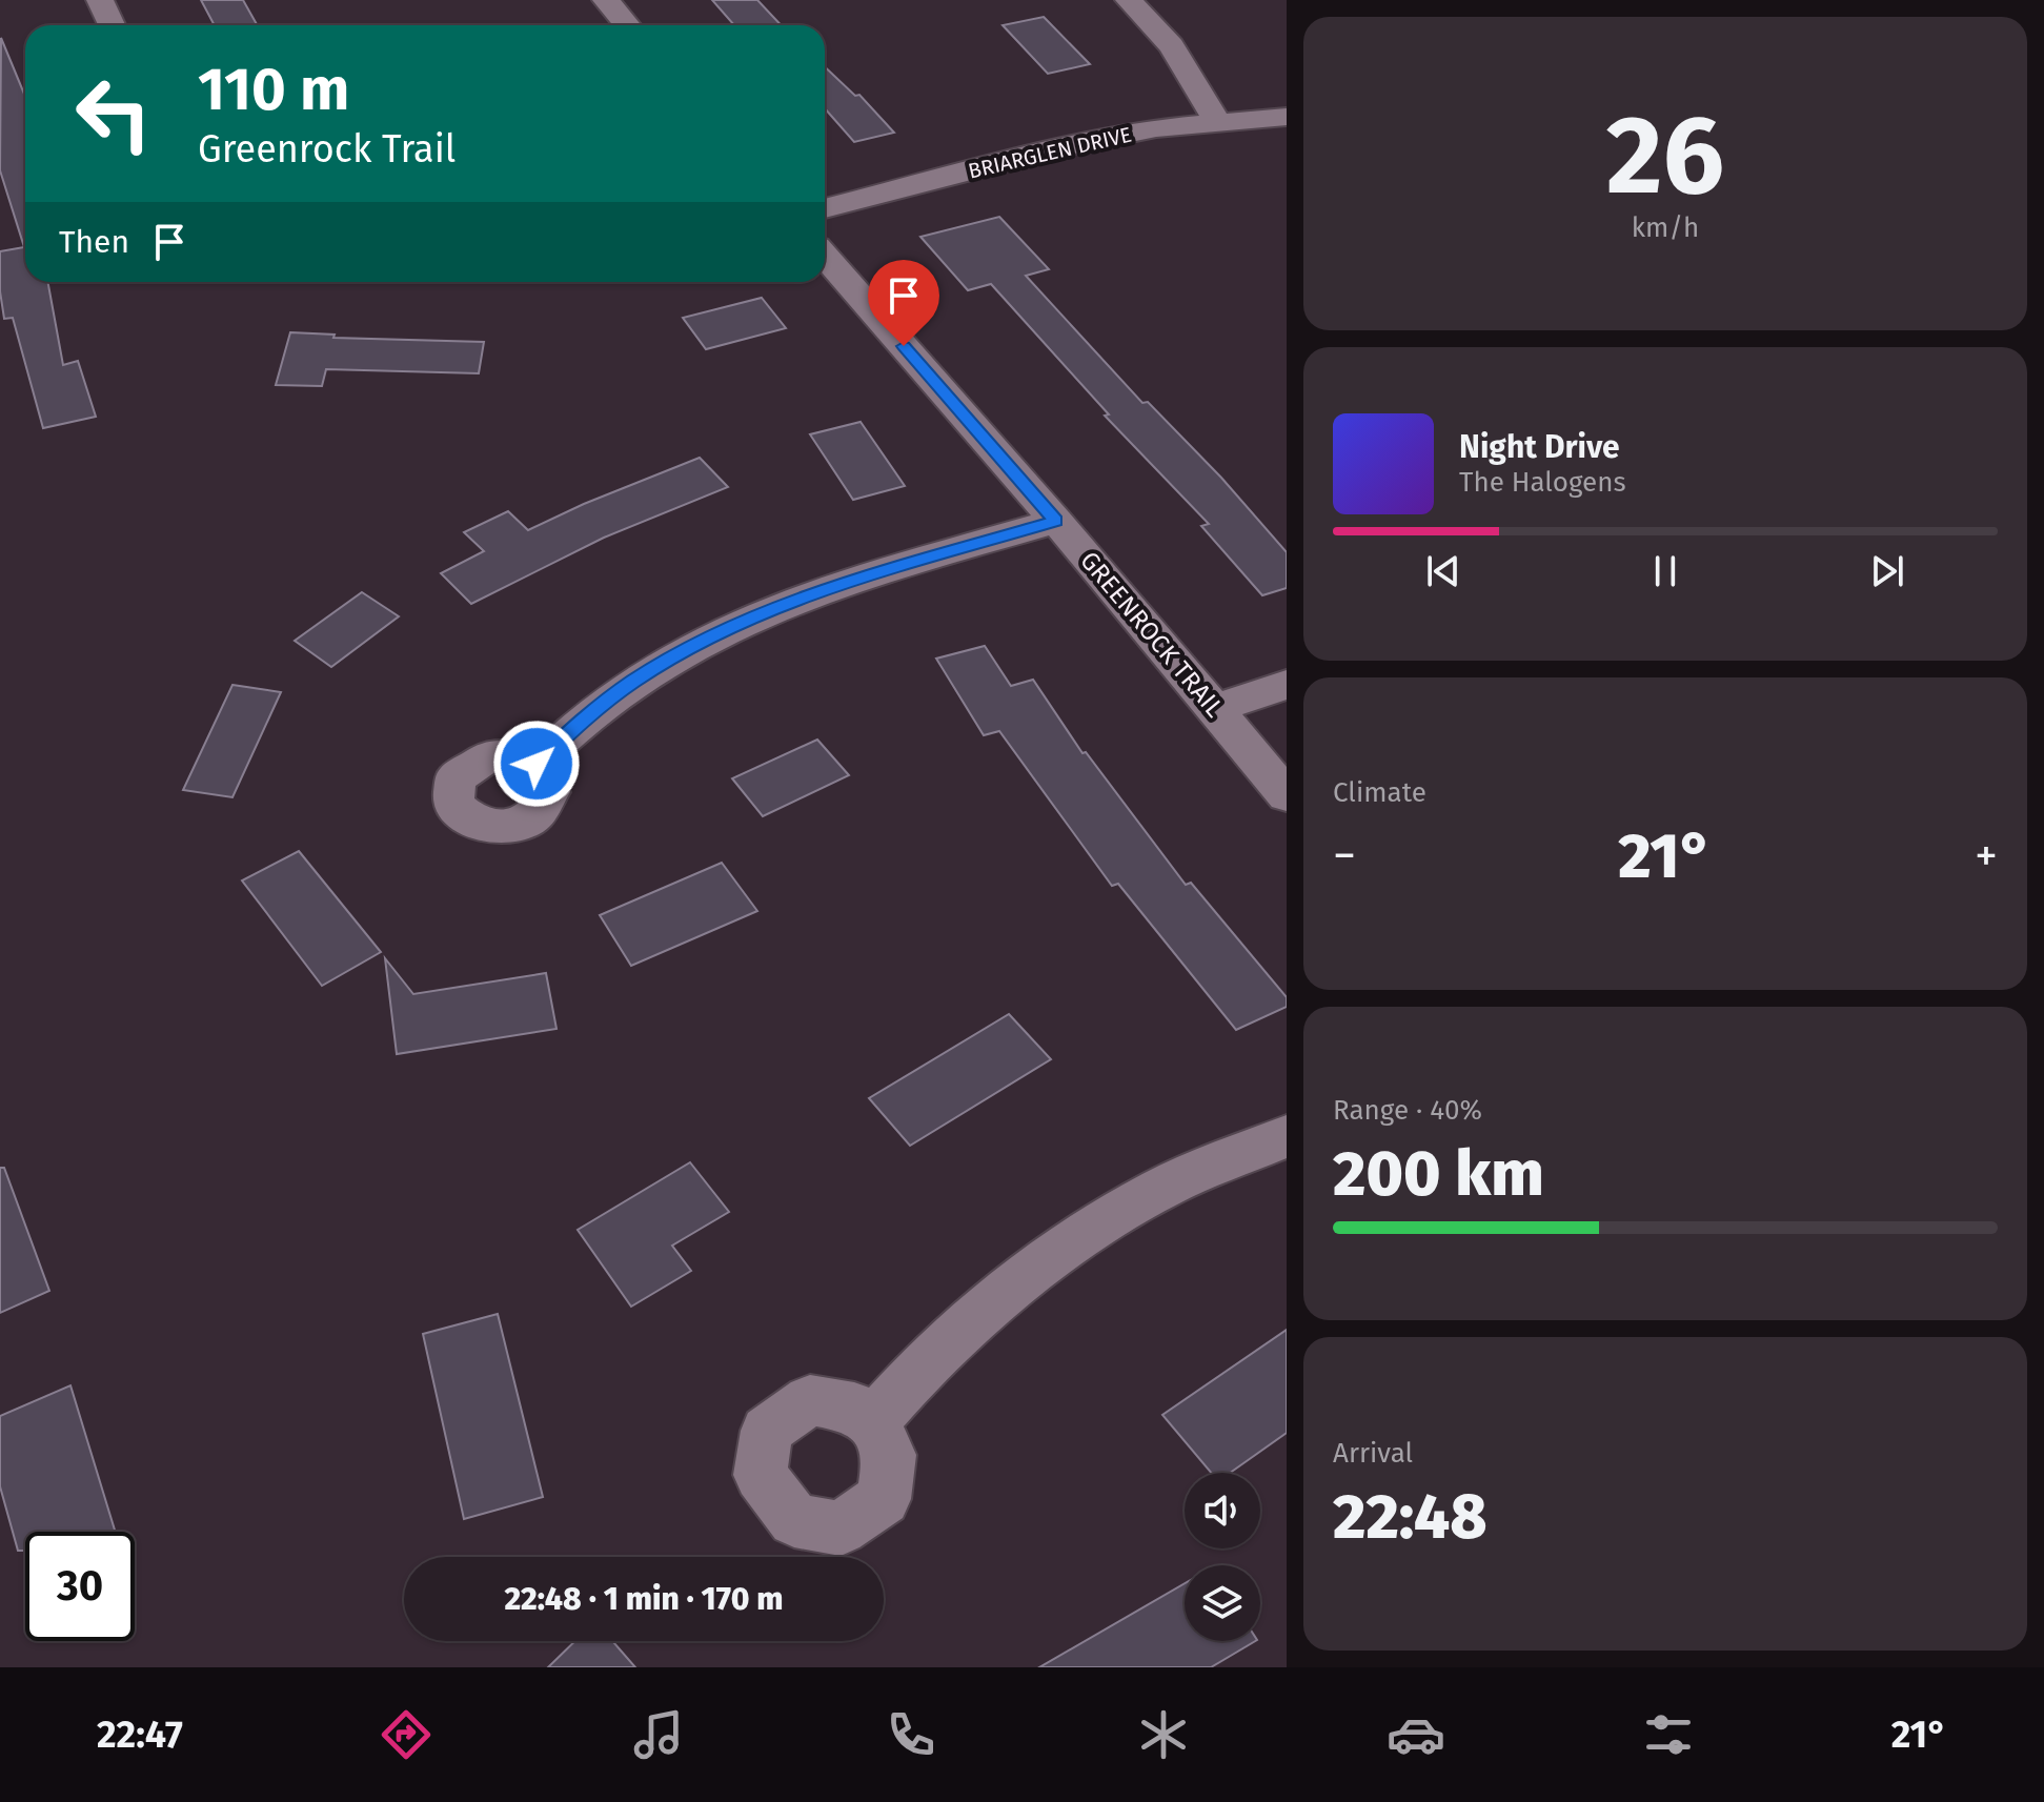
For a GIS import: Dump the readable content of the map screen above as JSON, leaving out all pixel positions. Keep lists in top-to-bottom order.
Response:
{
  "streets": {
    "street": ["BRIARGLEN DRIVE", "GREENROCK TRAIL"]
  },
  "page": {
    "tile": [
      ["26", "km/h"],
      "Climate",
      ["Range · 40%", "200 km"],
      ["Arrival", "22:48"]
    ],
    "turn": ["110 m", "Greenrock Trail"],
    "then": "Then",
    "song": ["Night Drive", "The Halogens"],
    "heat": ["−", "21°", "+"],
    "limit": "30",
    "trip": "22:48 · 1 min · 170 m",
    "tabs": ["22:47", "21°"]
  }
}
